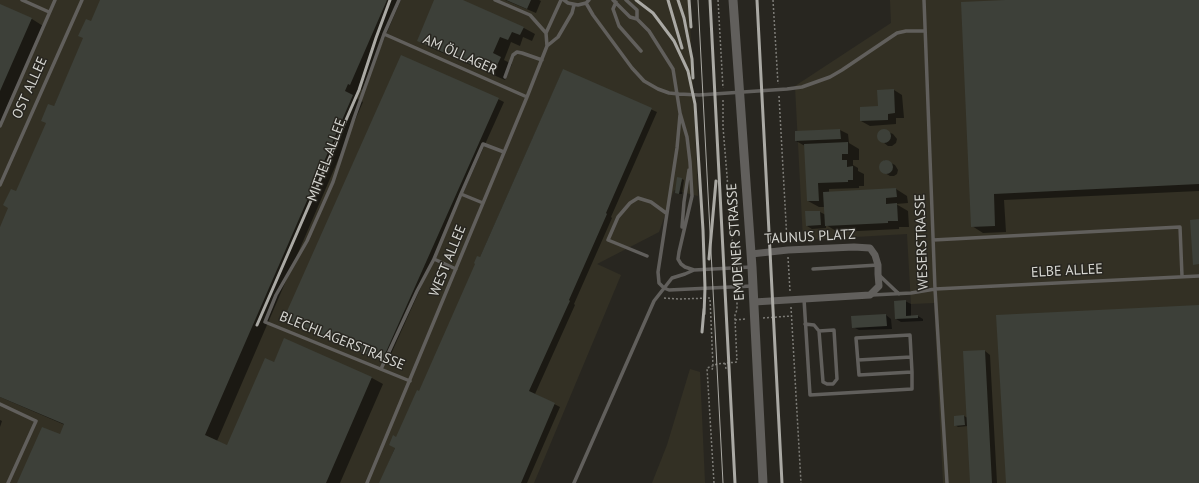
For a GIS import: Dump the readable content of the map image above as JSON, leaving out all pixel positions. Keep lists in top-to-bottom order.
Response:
{
  "streets": {
    "street": ["TAUNUS PLATZ", "EMDENER STRASSE"],
    "lane": [
      "AM ÖLLAGER",
      "OST ALLEE",
      "MITTEL ALLEE",
      "WESERSTRASSE",
      "WEST ALLEE",
      "ELBE ALLEE",
      "BLECHLAGERSTRASSE"
    ]
  },
  "crossings": [
    ["AM ÖLLAGER", "MITTEL ALLEE"],
    ["AM ÖLLAGER", "WEST ALLEE"],
    ["MITTEL ALLEE", "BLECHLAGERSTRASSE"],
    ["TAUNUS PLATZ", "EMDENER STRASSE"],
    ["TAUNUS PLATZ", "ELBE ALLEE"],
    ["WESERSTRASSE", "ELBE ALLEE"],
    ["WEST ALLEE", "BLECHLAGERSTRASSE"]
  ]
}
